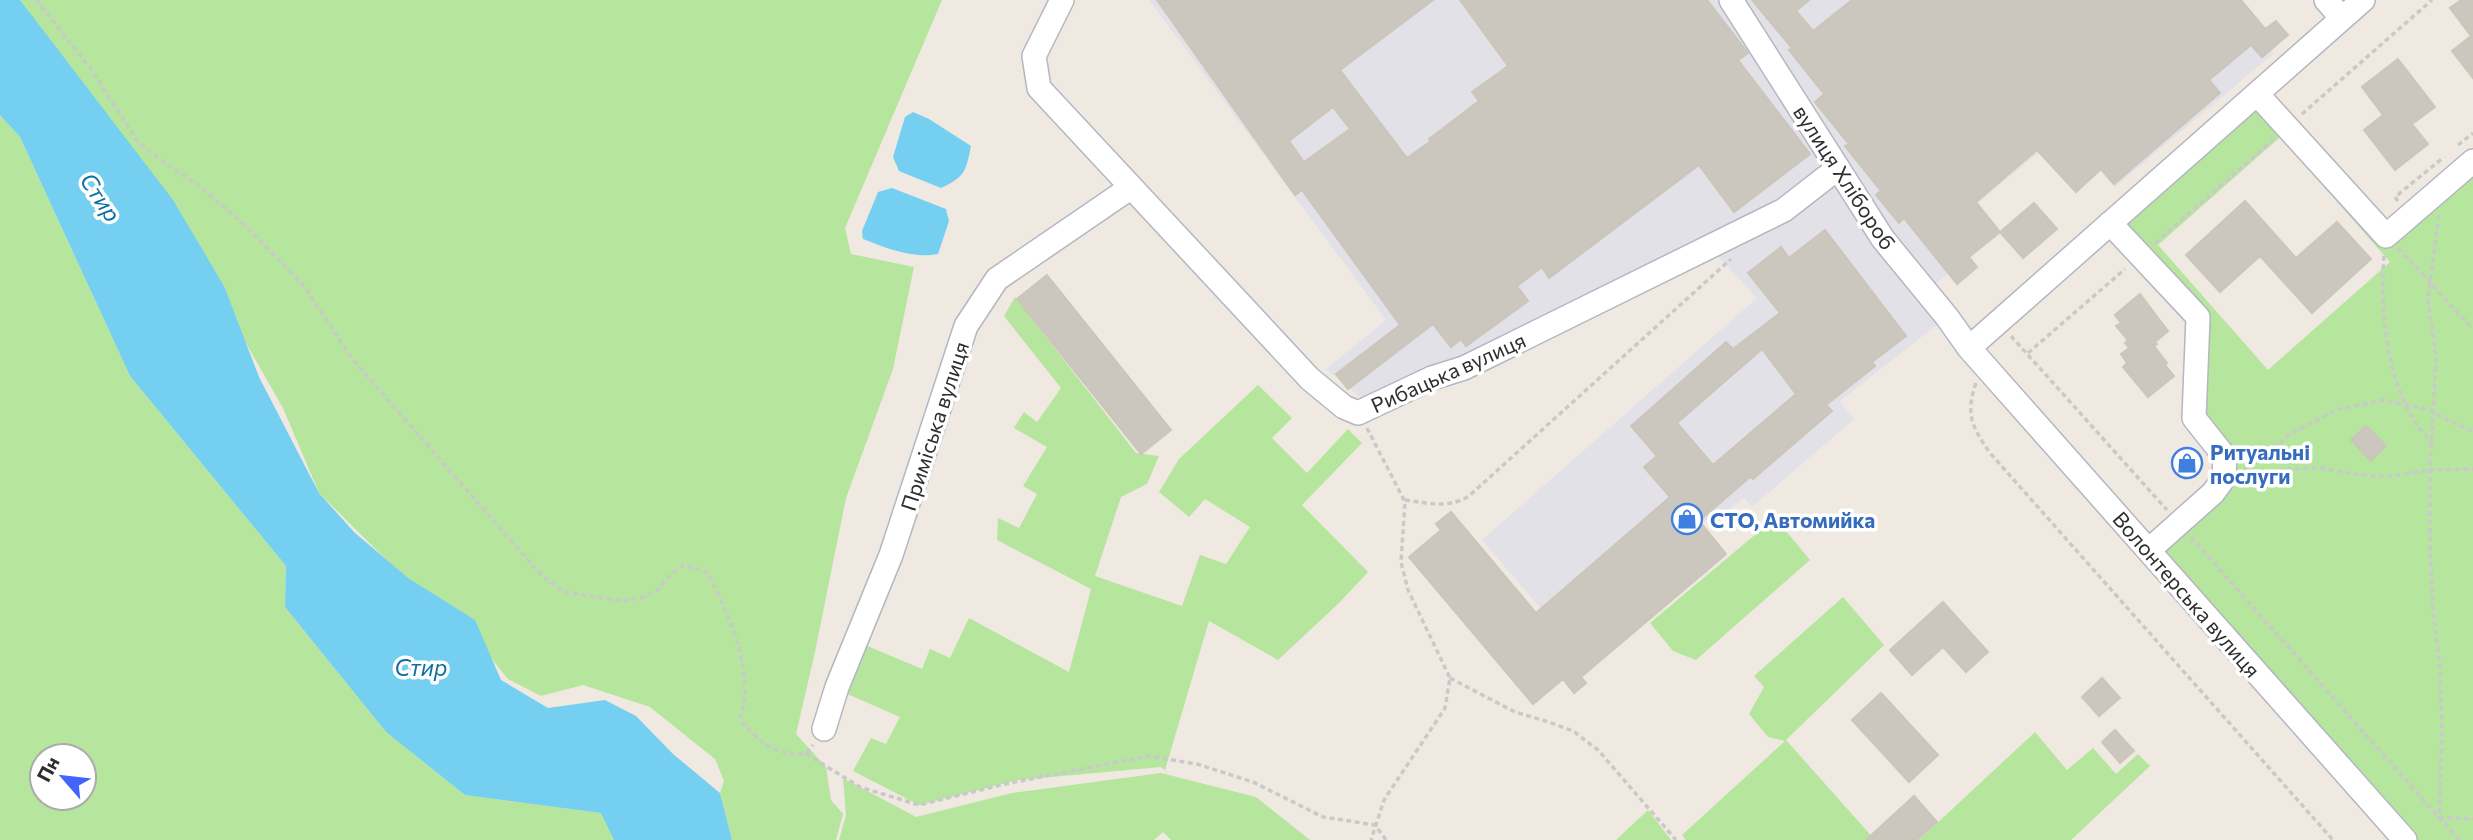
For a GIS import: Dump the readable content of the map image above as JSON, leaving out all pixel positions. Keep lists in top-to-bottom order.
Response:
{
  "streets": {
    "street": [
      "вулиця Хлібороб",
      "Рибацька вулиця",
      "Приміська вулиця",
      "Волонтерська вулиця"
    ]
  },
  "crossings": [
    ["вулиця Хлібороб", "Рибацька вулиця"],
    ["вулиця Хлібороб", "Волонтерська вулиця"],
    ["Рибацька вулиця", "Приміська вулиця"]
  ],
  "water": ["Стир"],
  "places": {
    "shop": ["Ритуальні послуги", "СТО, Автомийка"]
  },
  "north": "top left"
}
